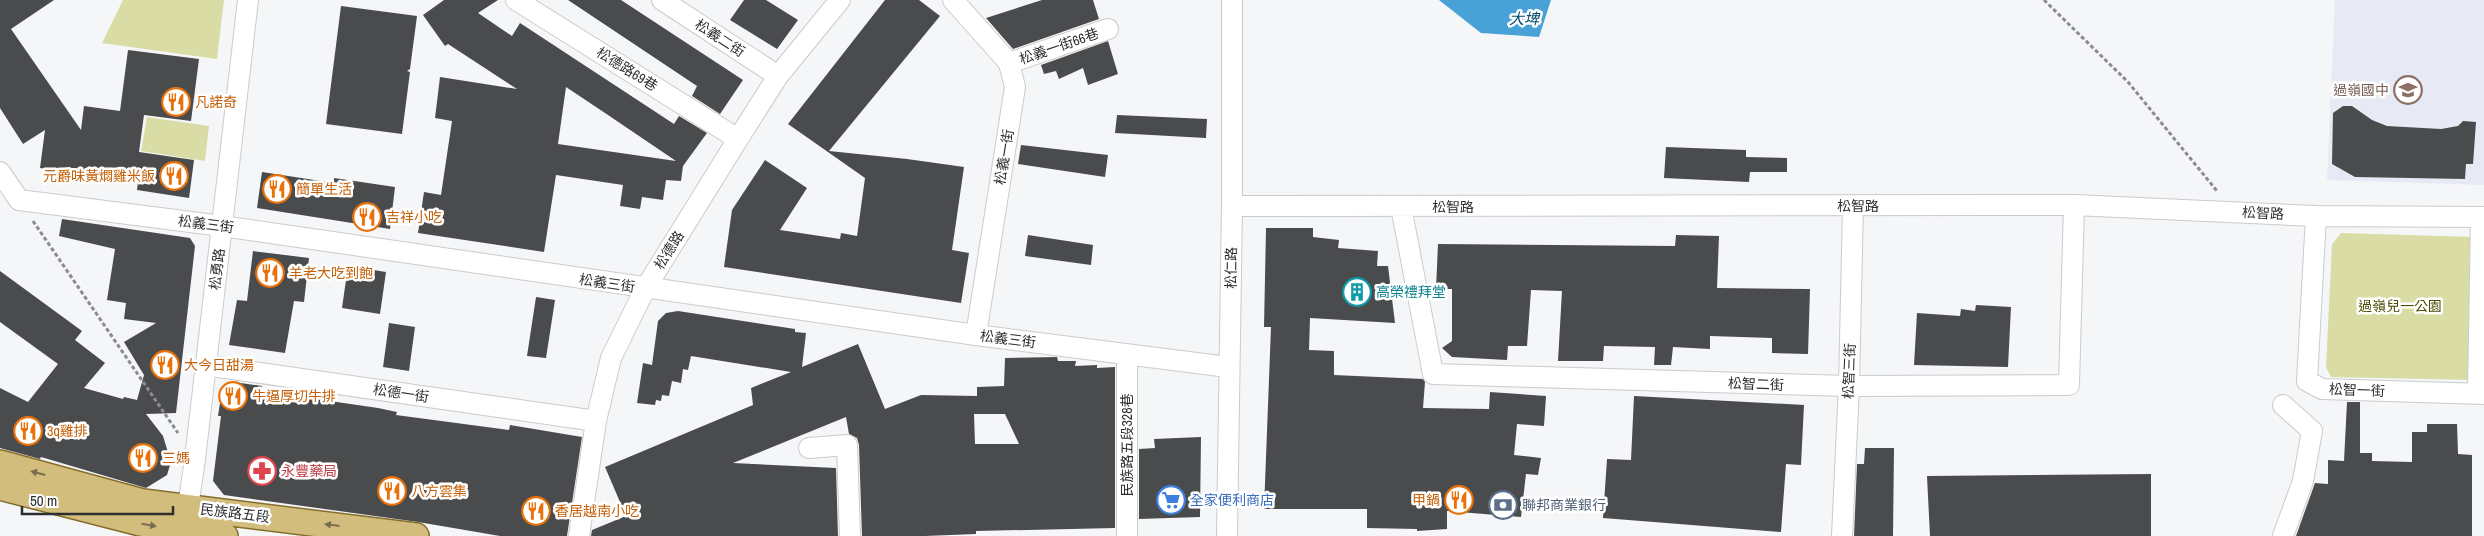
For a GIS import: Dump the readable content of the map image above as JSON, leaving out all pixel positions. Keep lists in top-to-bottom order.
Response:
{
  "streets": {
    "main road": ["民族路五段"],
    "street": [
      "松義二街",
      "松義一街66巷",
      "松德路69巷",
      "松義一街",
      "松智路",
      "松義三街",
      "松德路",
      "松仁路",
      "松勇路",
      "松智三街",
      "松智二街",
      "松智一街",
      "松德一街",
      "民族路五段328巷"
    ]
  },
  "crossings": [
    ["松義二街", "松德路"],
    ["松義一街66巷", "松義一街"],
    ["松德路69巷", "松德路"],
    ["松義一街", "松義三街"],
    ["松智路", "松仁路"],
    ["松智路", "松智三街"],
    ["松智路", "松智二街"],
    ["松智路", "松智一街"],
    ["松義三街", "松德路"],
    ["松義三街", "松仁路"],
    ["松義三街", "松勇路"],
    ["松義三街", "民族路五段328巷"],
    ["松德路", "松德一街"],
    ["松勇路", "松德一街"],
    ["松勇路", "民族路五段"],
    ["松智三街", "松智二街"]
  ],
  "water": ["大埤"],
  "parks": ["過嶺兒一公園"],
  "places": {
    "school or university": ["過嶺國中"],
    "restaurant": [
      "凡諾奇",
      "元爵味黃燜雞米飯",
      "簡單生活",
      "吉祥小吃",
      "羊老大吃到飽",
      "大今日甜湯",
      "牛逼厚切牛排",
      "3q雞排",
      "三媽",
      "八方雲集",
      "甲鍋",
      "香居越南小吃"
    ],
    "building": ["高榮禮拜堂"],
    "pharmacy": ["永豐藥局"],
    "supermarket": ["全家便利商店"],
    "bank": ["聯邦商業銀行"]
  },
  "scale_bar": "50 m"
}
